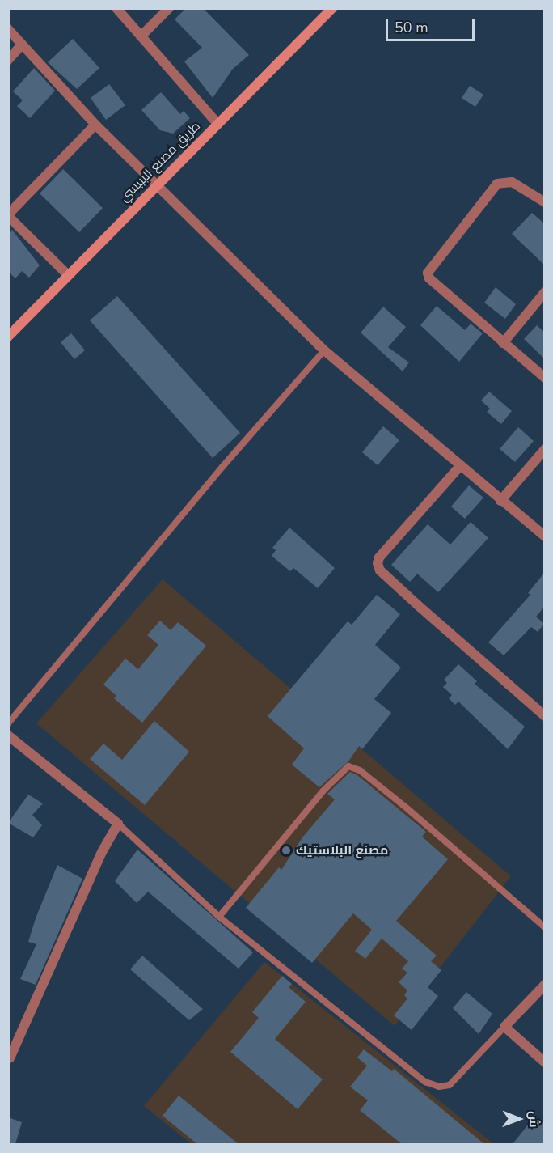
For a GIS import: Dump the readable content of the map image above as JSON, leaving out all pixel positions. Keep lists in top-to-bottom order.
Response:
{
  "streets": {
    "main road": ["طريق مصنع البيبسي"]
  },
  "places": ["مصنع البلاستيك"],
  "scale_bar": "50 m",
  "north": "right"
}
